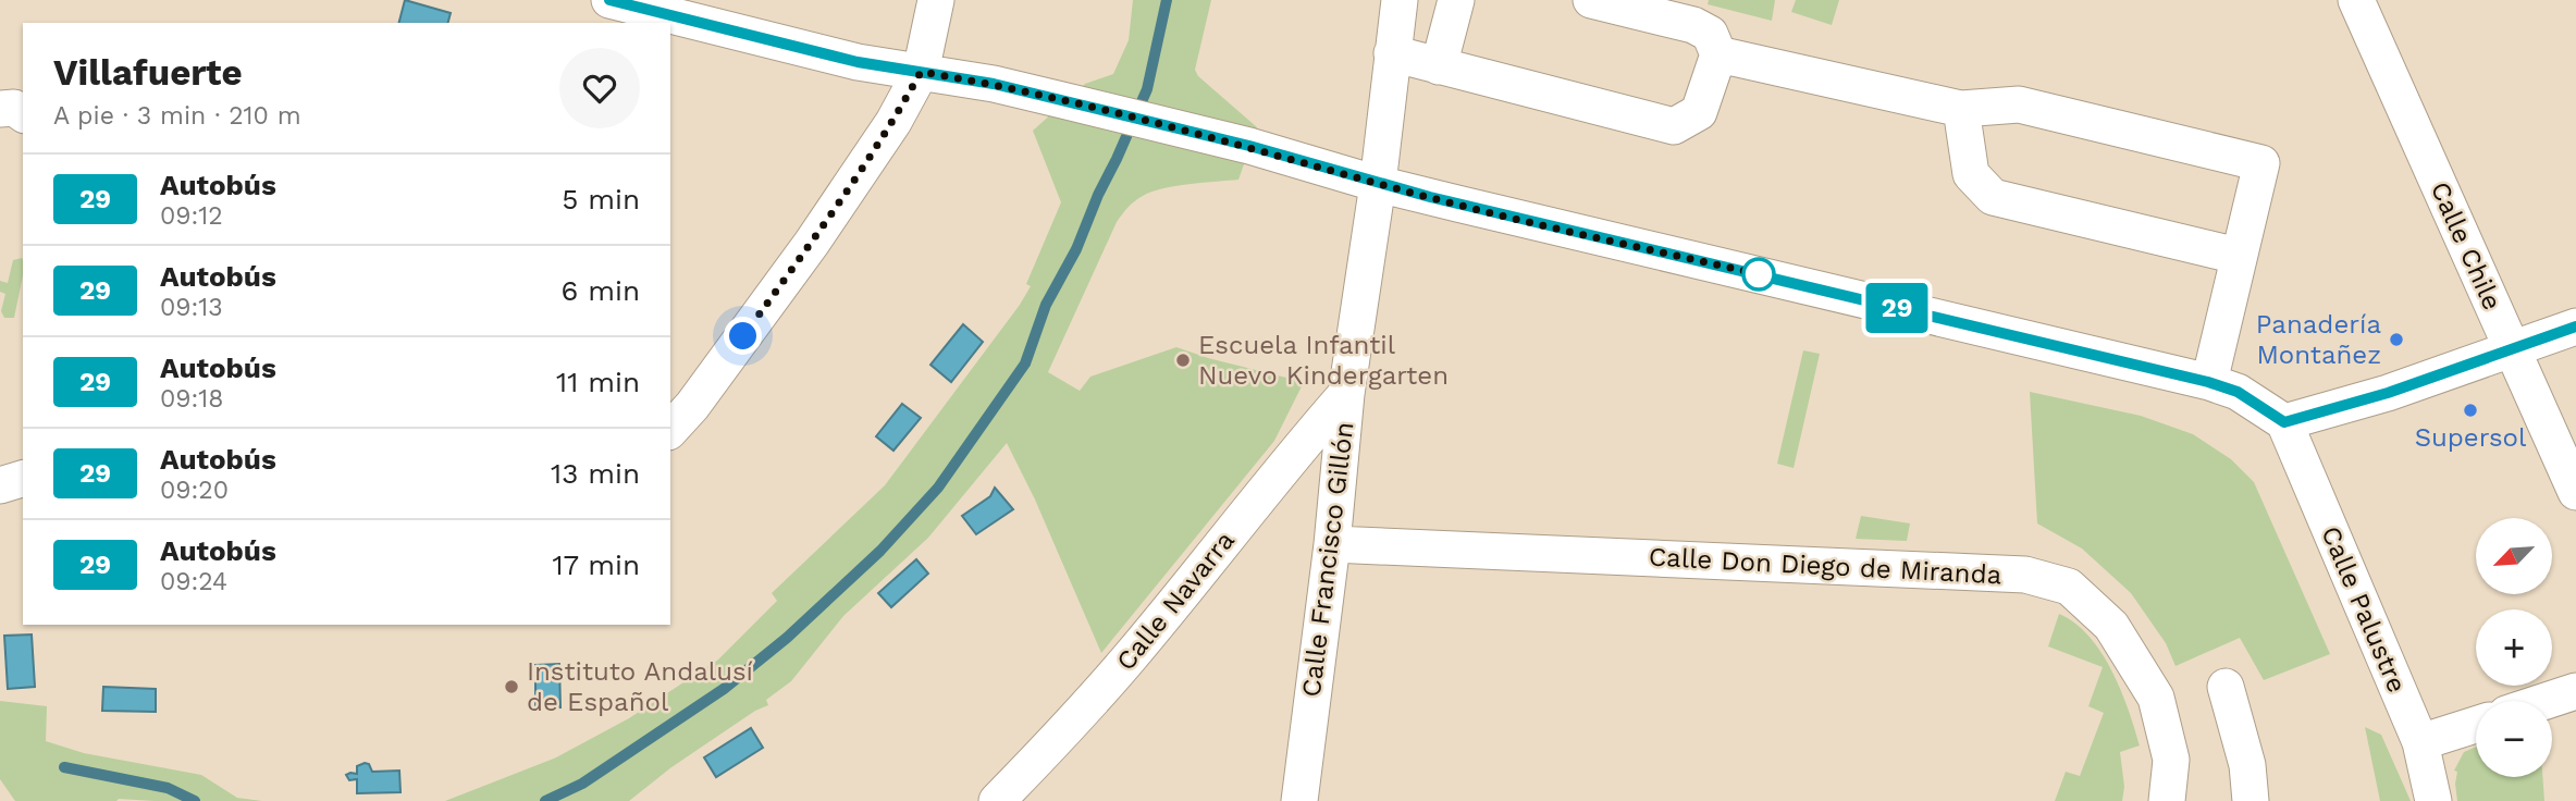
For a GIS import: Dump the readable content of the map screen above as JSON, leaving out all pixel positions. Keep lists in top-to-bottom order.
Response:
{
  "streets": {
    "street": [
      "Calle Chile",
      "Calle Francisco Gillón",
      "Calle Don Diego de Miranda",
      "Calle Navarra",
      "Calle Palustre"
    ]
  },
  "crossings": [
    ["Calle Francisco Gillón", "Calle Don Diego de Miranda"],
    ["Calle Francisco Gillón", "Calle Navarra"]
  ],
  "places": [
    "Panadería Montañez",
    "Escuela Infantil Nuevo Kindergarten",
    "Supersol",
    "Instituto Andalusí de Español"
  ],
  "lines": ["bus line 29"],
  "north": "bottom left",
  "page": {
    "on_map": "29",
    "heading": ["Villafuerte", "A pie · 3 min · 210 m"],
    "list": [
      {
        "mark": "29",
        "name": "Autobús",
        "note": "09:12",
        "value": "5 min"
      },
      {
        "mark": "29",
        "name": "Autobús",
        "note": "09:13",
        "value": "6 min"
      },
      {
        "mark": "29",
        "name": "Autobús",
        "note": "09:18",
        "value": "11 min"
      },
      {
        "mark": "29",
        "name": "Autobús",
        "note": "09:20",
        "value": "13 min"
      },
      {
        "mark": "29",
        "name": "Autobús",
        "note": "09:24",
        "value": "17 min"
      }
    ],
    "map_buttons": ["+", "−"]
  }
}
